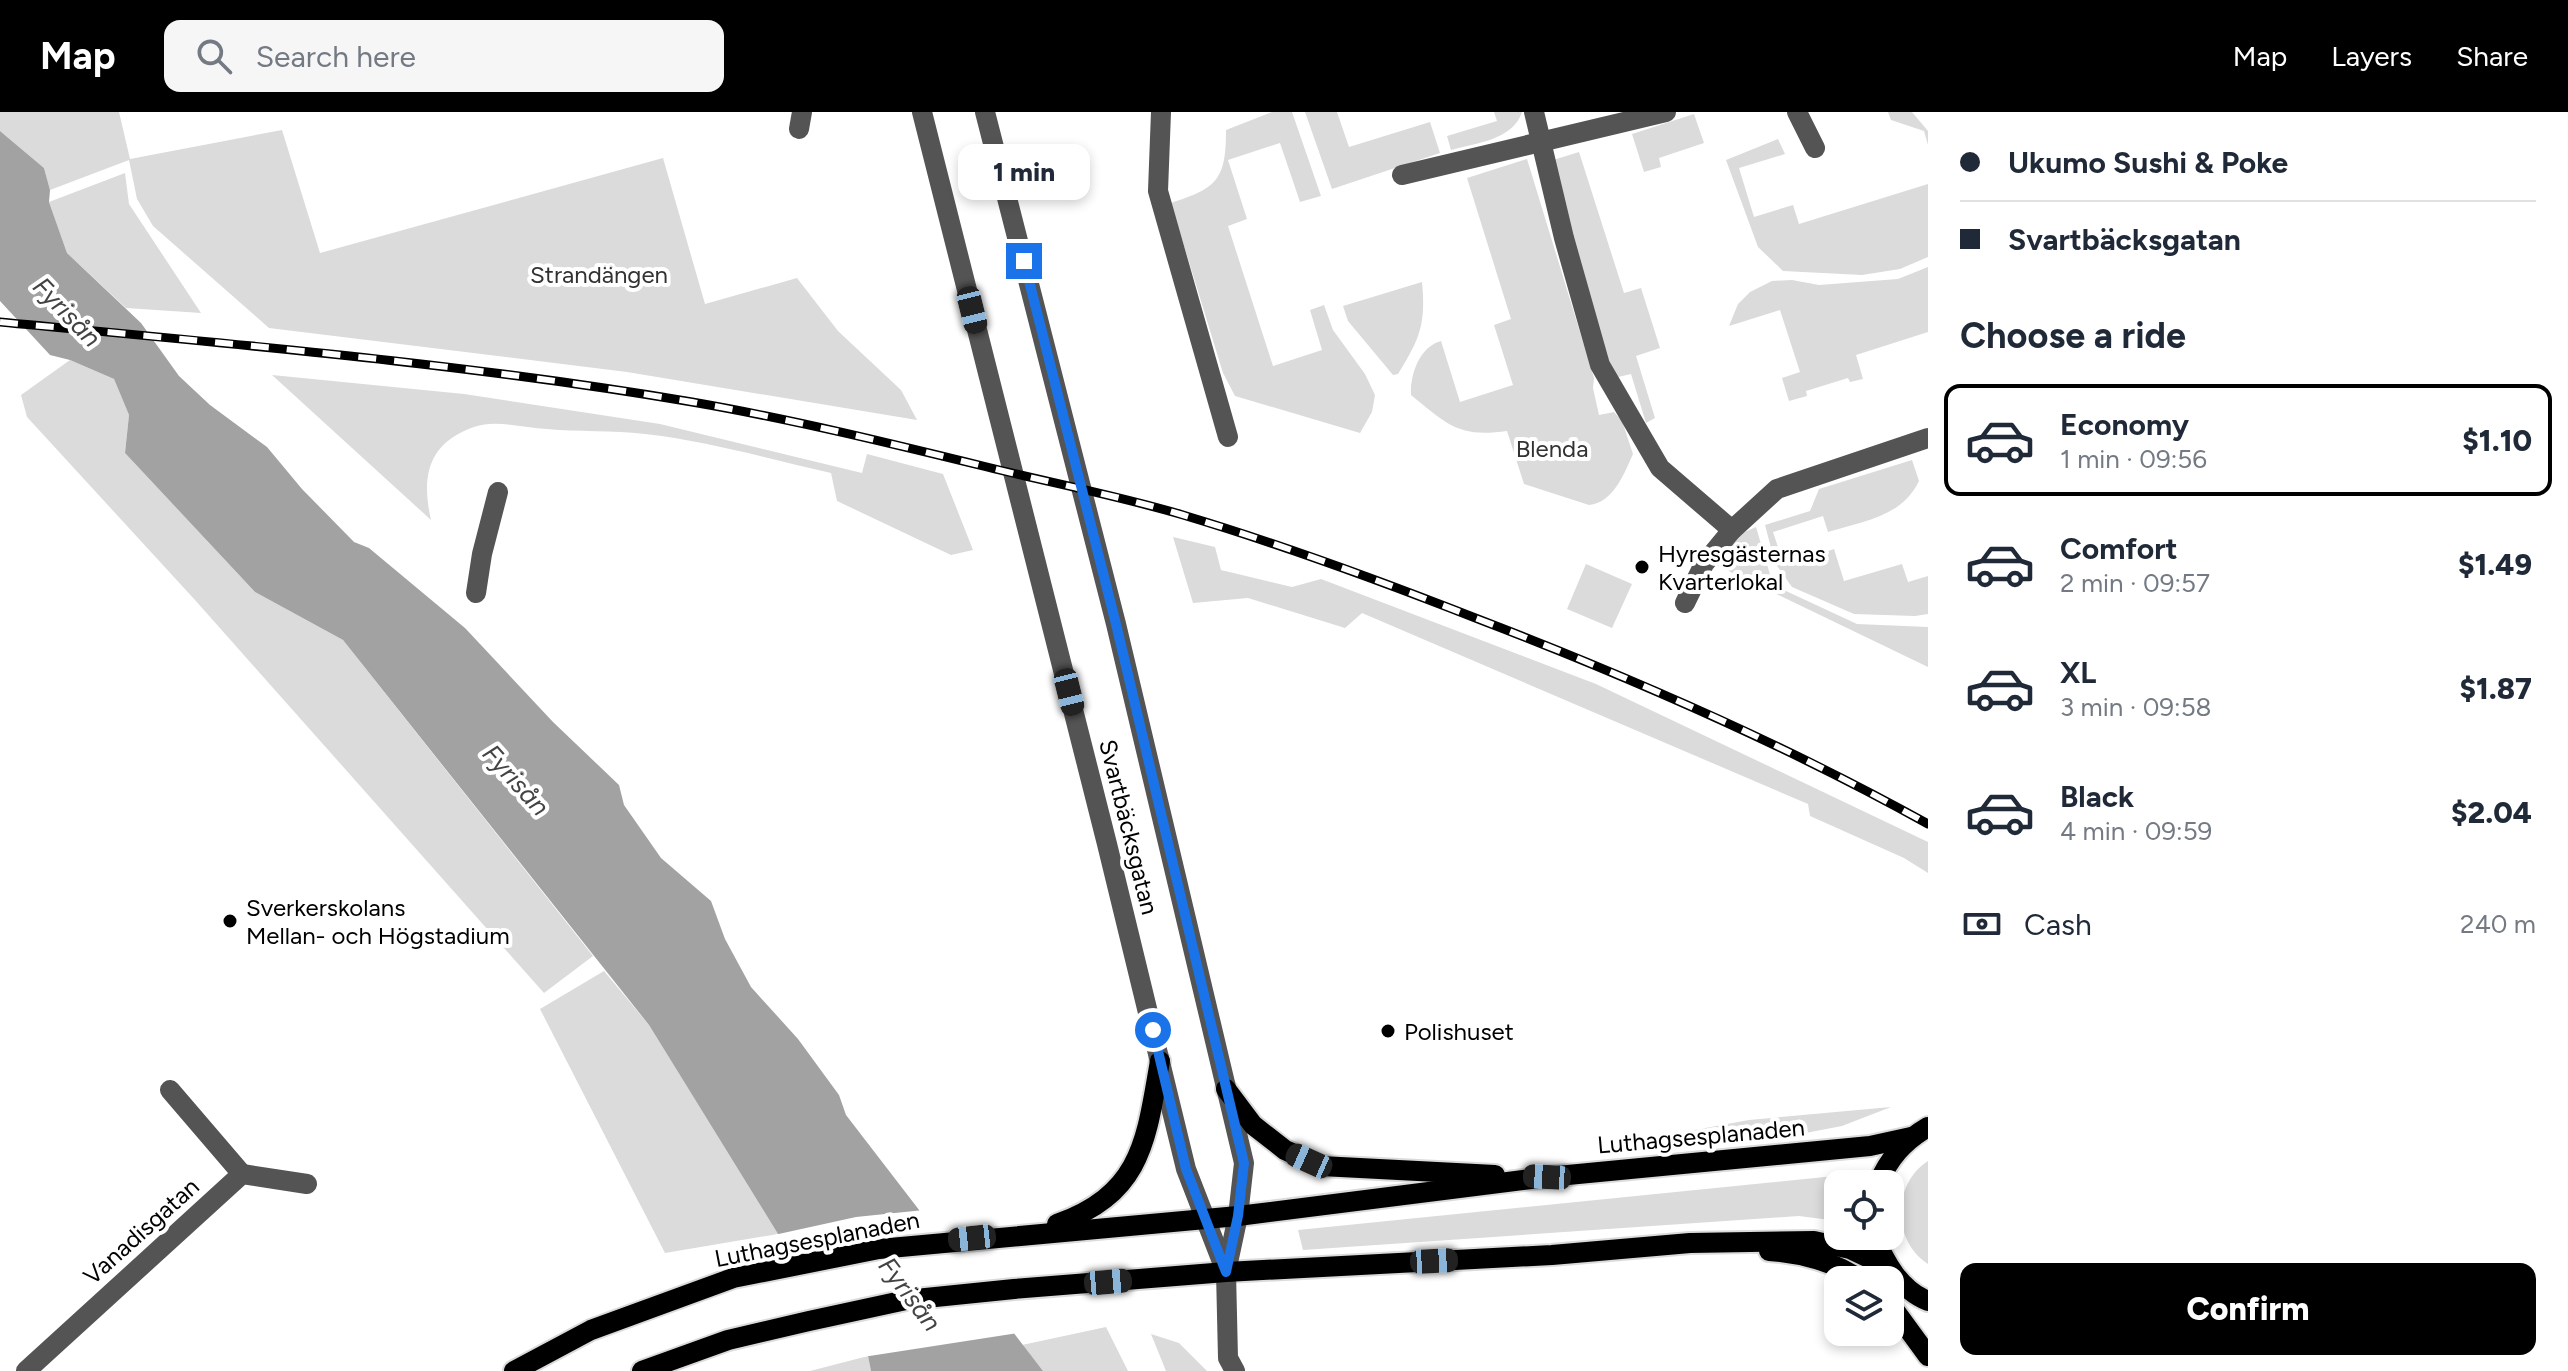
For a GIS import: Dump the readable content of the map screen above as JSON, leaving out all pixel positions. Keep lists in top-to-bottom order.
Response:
{
  "streets": {
    "main road": ["Luthagsesplanaden"],
    "street": ["Svartbäcksgatan", "Vanadisgatan"]
  },
  "crossings": [
    ["Svartbäcksgatan", "Luthagsesplanaden"]
  ],
  "water": ["Fyrisån"],
  "parks": ["Strandängen", "Blenda"],
  "places": ["Hyresgästernas Kvarterlokal", "Sverkerskolans Mellan- och Högstadium", "Polishuset"],
  "page": {
    "header": "Map",
    "search": "Search here",
    "nav": ["Map", "Layers", "Share"],
    "banner": ["Ukumo Sushi & Poke", "Svartbäcksgatan"],
    "bubble": "1 min",
    "heading": "Choose a ride",
    "list": [
      {
        "name": "Economy",
        "note": "1 min · 09:56",
        "value": "$1.10"
      },
      {
        "name": "Comfort",
        "note": "2 min · 09:57",
        "value": "$1.49"
      },
      {
        "name": "XL",
        "note": "3 min · 09:58",
        "value": "$1.87"
      },
      {
        "name": "Black",
        "note": "4 min · 09:59",
        "value": "$2.04"
      }
    ],
    "pay": ["Cash", "240 m"],
    "buttons": "Confirm"
  }
}
